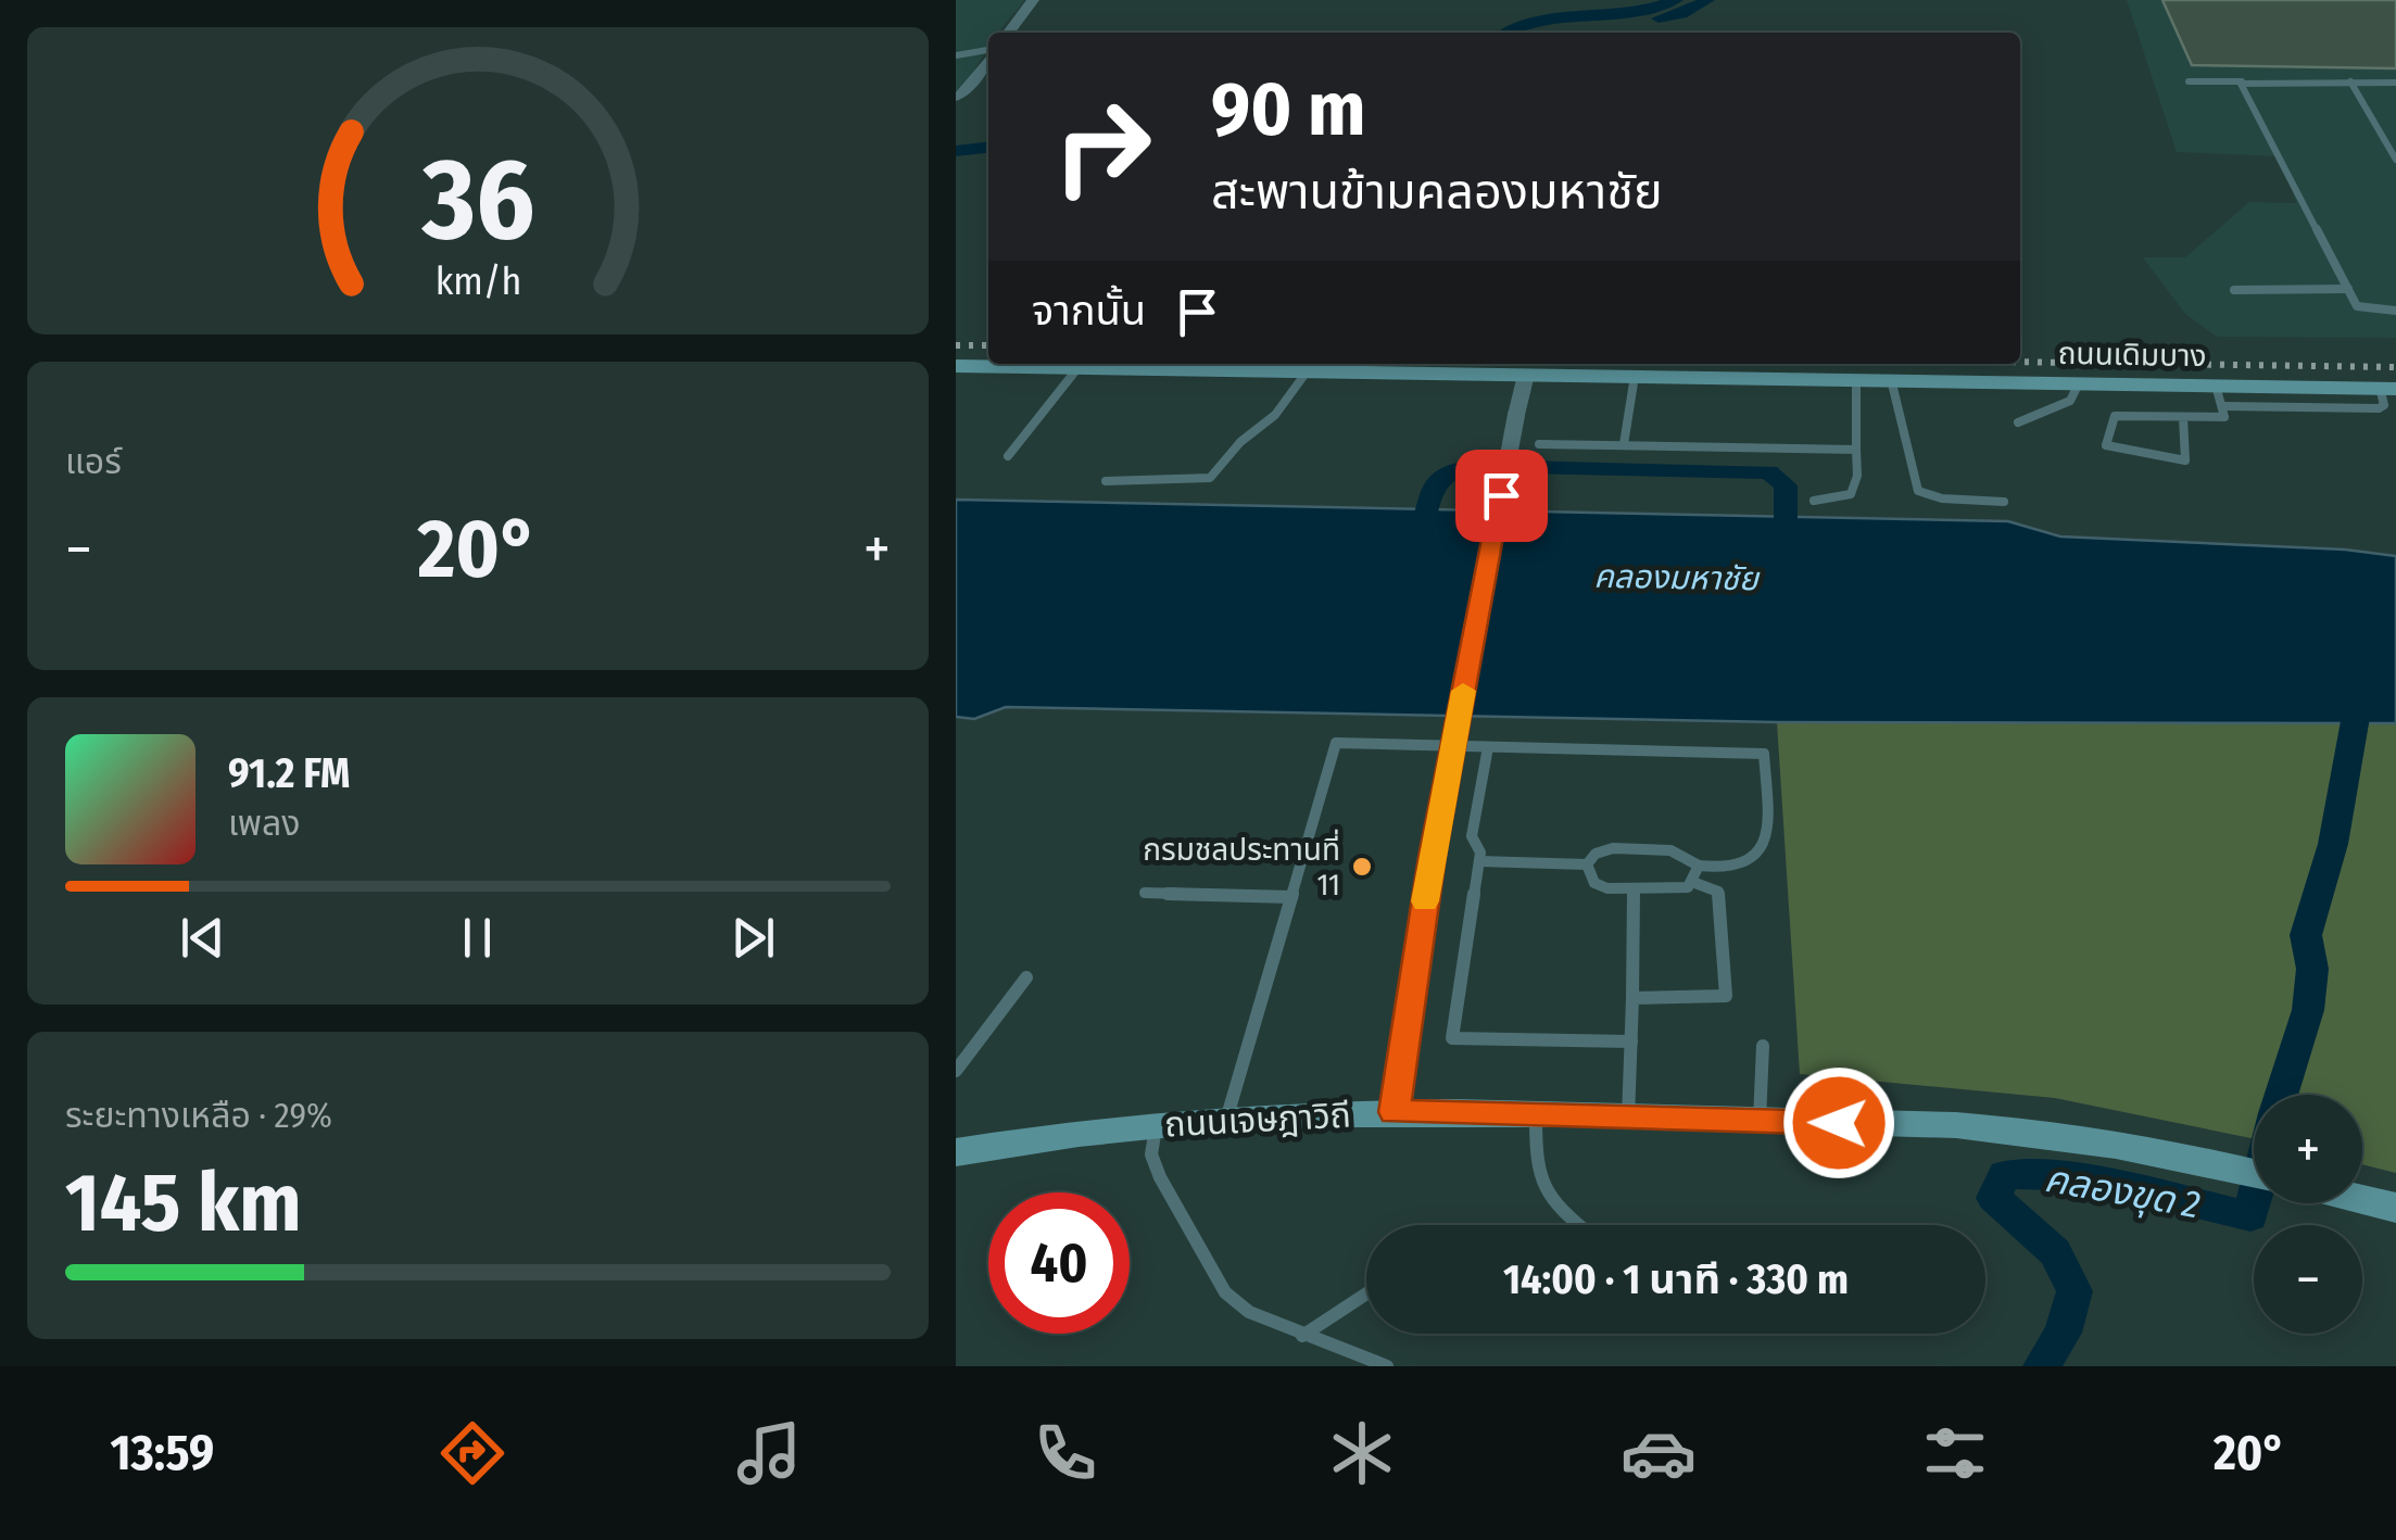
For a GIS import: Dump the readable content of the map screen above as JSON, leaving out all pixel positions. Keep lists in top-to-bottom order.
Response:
{
  "streets": {
    "street": ["ถนนเดิมบาง", "ถนนเจษฎาวิถี"]
  },
  "water": ["คลองมหาชัย", "คลองขุด 2"],
  "places": ["กรมชลประทานที่ 11"],
  "page": {
    "turn": ["90 m", "สะพานข้ามคลองมหาชัย"],
    "then": "จากนั้น",
    "tile": [
      "แอร์",
      ["ระยะทางเหลือ · 29%", "145 km"]
    ],
    "heat": ["−", "20°", "+"],
    "song": ["91.2 FM", "เพลง"],
    "map_buttons": ["+", "−"],
    "limit": "40",
    "trip": "14:00 · 1 นาที · 330 m",
    "tabs": ["13:59", "20°"],
    "gauge": ["36", "km/h"]
  }
}
